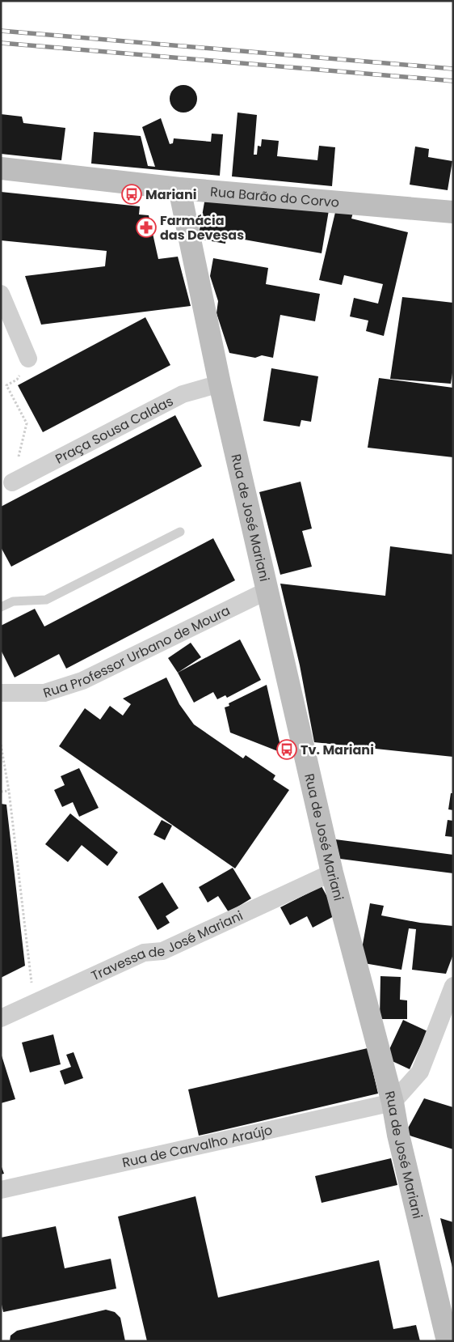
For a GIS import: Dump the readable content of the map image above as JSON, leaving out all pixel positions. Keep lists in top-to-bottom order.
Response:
{
  "streets": {
    "street": [
      "Rua Barão do Corvo",
      "Praça Sousa Caldas",
      "Rua de José Mariani",
      "Rua Professor Urbano de Moura",
      "Travessa de José Mariani",
      "Rua de Carvalho Araújo"
    ]
  },
  "crossings": [
    ["Rua Barão do Corvo", "Rua de José Mariani"],
    ["Praça Sousa Caldas", "Rua de José Mariani"],
    ["Rua de José Mariani", "Rua Professor Urbano de Moura"],
    ["Rua de José Mariani", "Travessa de José Mariani"],
    ["Rua de José Mariani", "Rua de Carvalho Araújo"]
  ],
  "places": {
    "bus stop": ["Mariani", "Tv. Mariani"],
    "pharmacy": ["Farmácia das Devesas"]
  }
}
